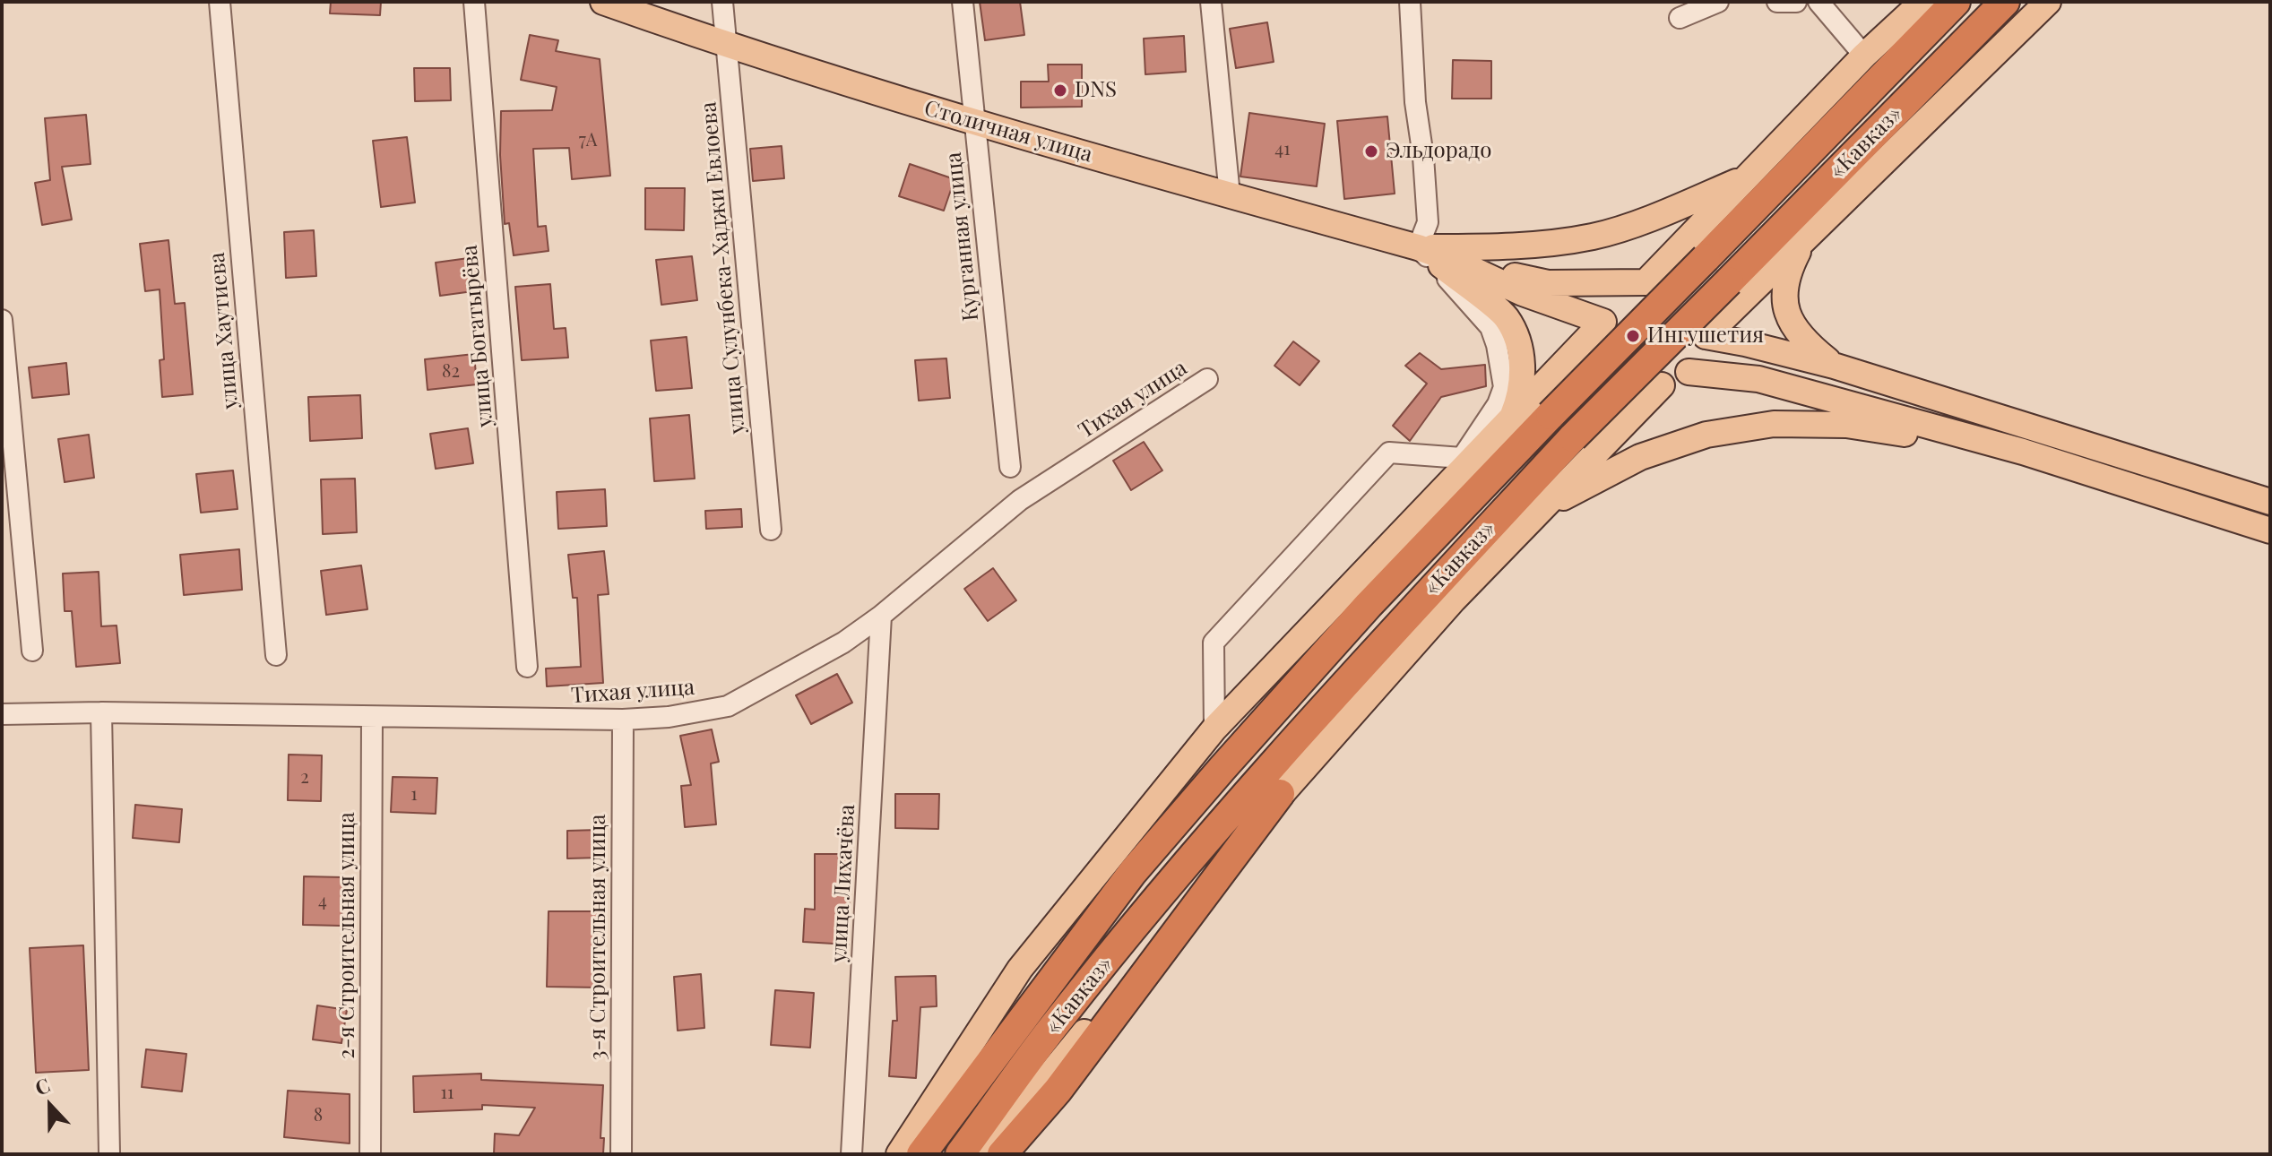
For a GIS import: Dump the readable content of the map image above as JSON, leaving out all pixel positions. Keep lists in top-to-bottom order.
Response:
{
  "streets": {
    "highway": ["«Кавказ»"],
    "main road": ["Столичная улица"],
    "street": [
      "Курганная улица",
      "улица Сулунбека-Хаджи Евлоева",
      "улица Хаутиева",
      "улица Богатырёва",
      "Тихая улица",
      "улица Лихачёва",
      "2-я Строительная улица",
      "3-я Строительная улица"
    ]
  },
  "crossings": [
    ["Столичная улица", "Курганная улица"],
    ["Столичная улица", "улица Сулунбека-Хаджи Евлоева"],
    ["Тихая улица", "улица Лихачёва"],
    ["Тихая улица", "2-я Строительная улица"],
    ["Тихая улица", "3-я Строительная улица"]
  ],
  "places": ["DNS", "Эльдорадо", "Ингушетия"],
  "house_numbers": [
    "7А",
    "41",
    "82",
    "2",
    "1",
    "4",
    "11",
    "8"
  ],
  "north": "top"
}
